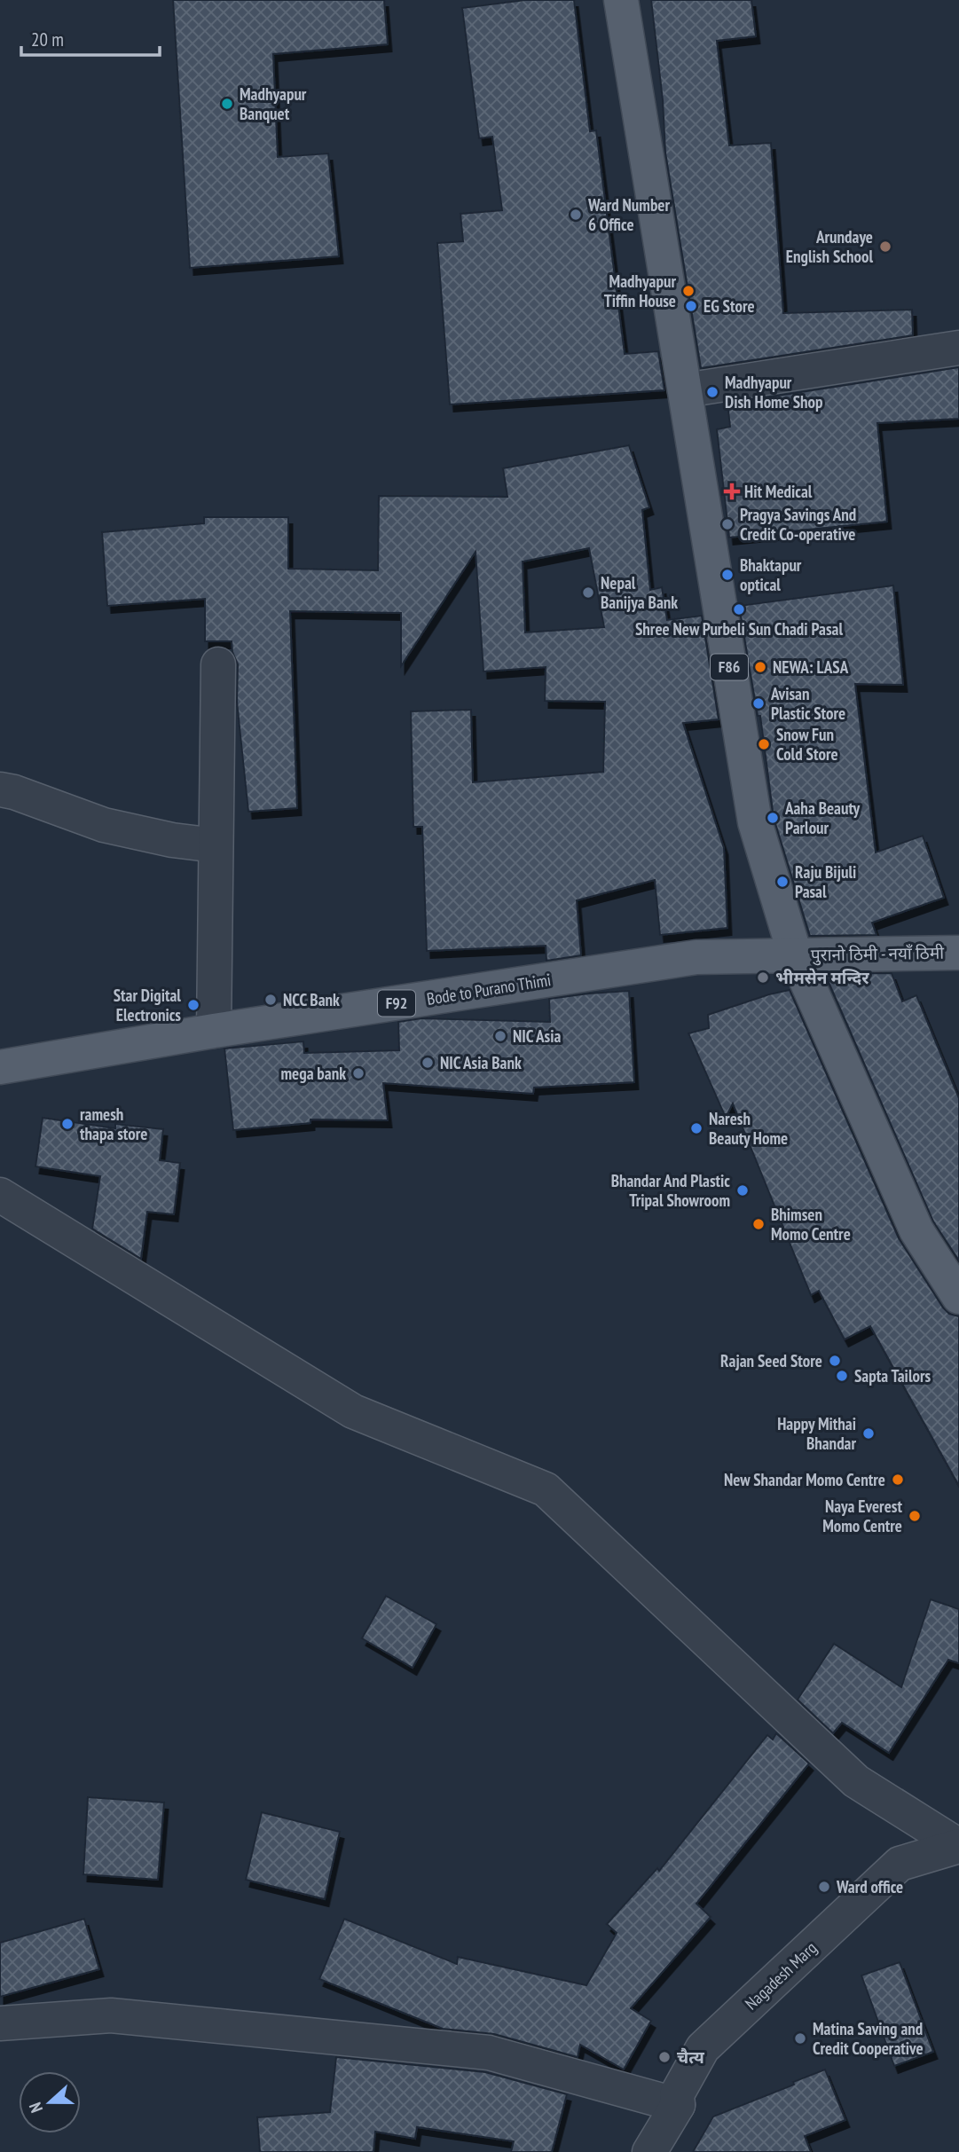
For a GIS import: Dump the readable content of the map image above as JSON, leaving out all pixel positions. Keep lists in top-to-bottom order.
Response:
{
  "streets": {
    "main road": [
      "F86",
      "पुरानो ठिमी - नयाँ ठिमी",
      "Bode to Purano Thimi",
      "F92"
    ],
    "street": ["Nagadesh Marg"]
  },
  "crossings": [
    ["F86", "पुरानो ठिमी - नयाँ ठिमी"],
    ["F86", "Bode to Purano Thimi"],
    ["पुरानो ठिमी - नयाँ ठिमी", "Bode to Purano Thimi"]
  ],
  "places": {
    "other": [
      "Madhyapur Banquet",
      "Ward Number 6 Office",
      "Arundaye English School",
      "Madhyapur Tiffin House",
      "EG Store",
      "Madhyapur Dish Home Shop",
      "Pragya Savings And Credit Co-operative",
      "Bhaktapur optical",
      "Nepal Banijya Bank",
      "Shree New Purbeli Sun Chadi Pasal",
      "NEWA: LASA",
      "Avisan Plastic Store",
      "Snow Fun Cold Store",
      "Aaha Beauty Parlour",
      "Raju Bijuli Pasal",
      "भीमसेन मन्दिर",
      "NCC Bank",
      "Star Digital Electronics",
      "NIC Asia",
      "NIC Asia Bank",
      "mega bank",
      "ramesh thapa store",
      "Naresh Beauty Home",
      "Bhandar And Plastic Tripal Showroom",
      "Bhimsen Momo Centre",
      "Rajan Seed Store",
      "Sapta Tailors",
      "Happy Mithai Bhandar",
      "New Shandar Momo Centre",
      "Naya Everest Momo Centre",
      "Ward office",
      "Matina Saving and Credit Cooperative",
      "चैत्य"
    ],
    "health": ["Hit Medical"]
  },
  "scale_bar": "20 m",
  "north": "left"
}
